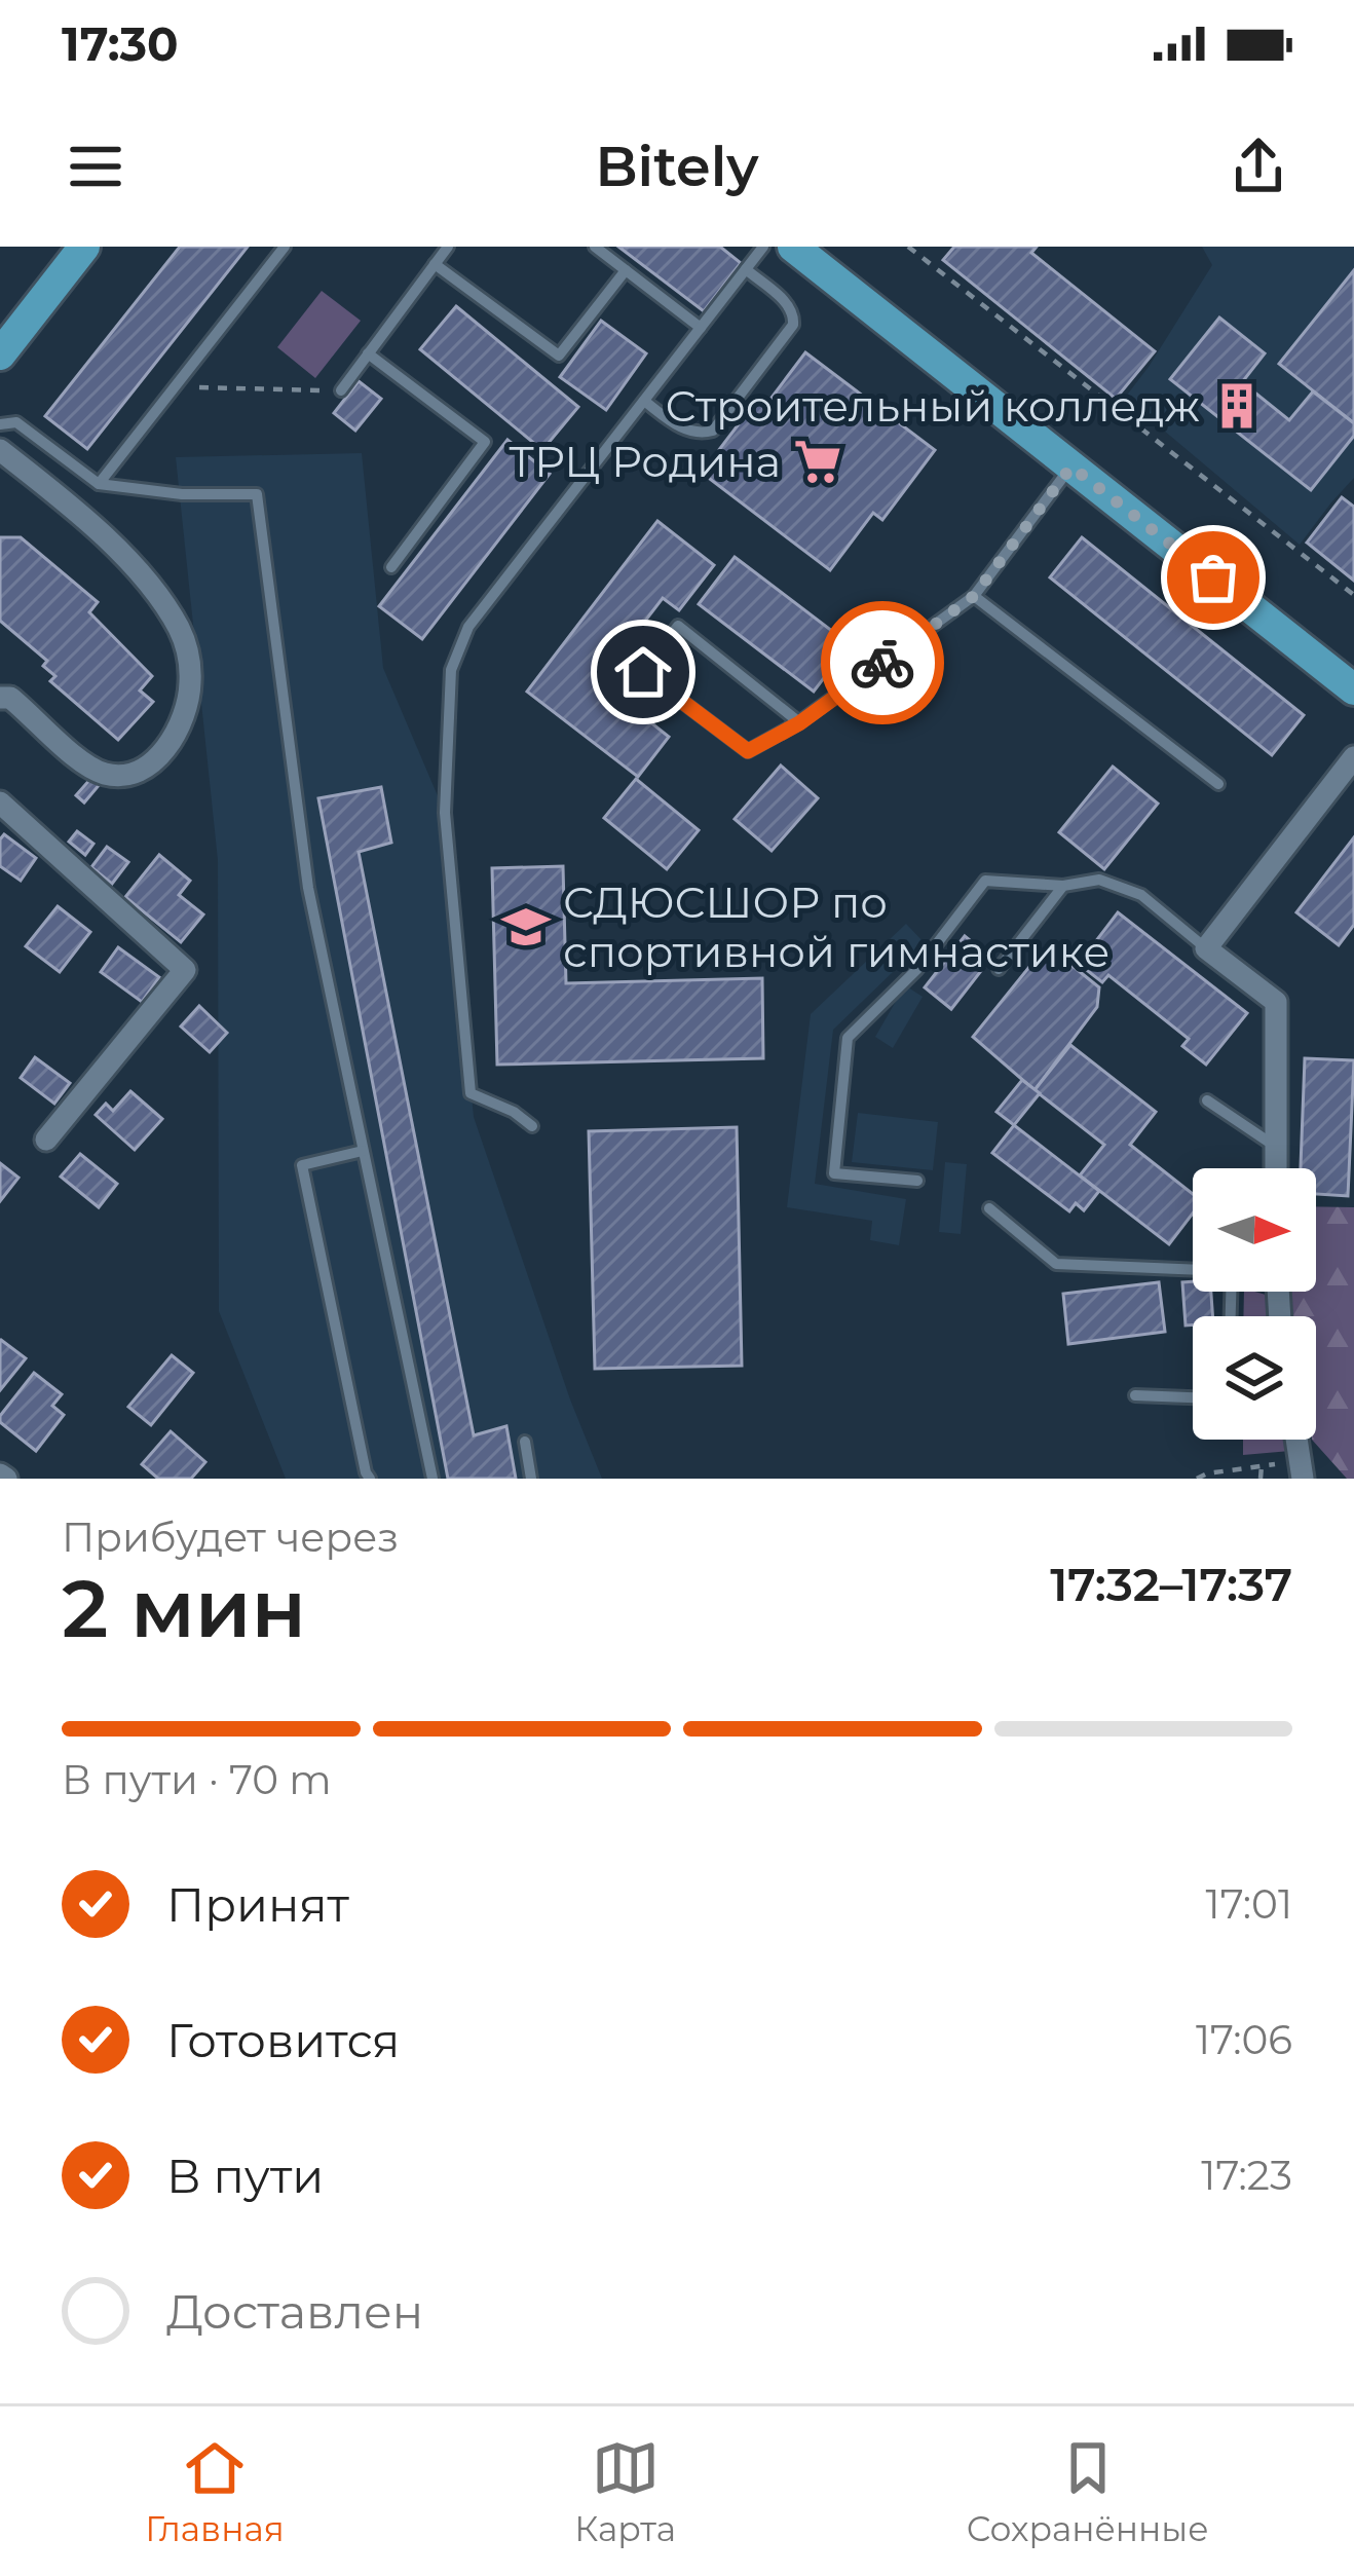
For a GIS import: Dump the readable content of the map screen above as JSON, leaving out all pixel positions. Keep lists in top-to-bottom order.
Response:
{
  "places": {
    "building": ["Строительный колледж"],
    "supermarket": ["ТРЦ Родина"],
    "school or university": ["СДЮСШОР по спортивной гимнастике"]
  },
  "north": "right",
  "page": {
    "status": "17:30",
    "header": "Bitely",
    "heading": ["2 мин", "Прибудет через", "17:32–17:37"],
    "bar": "В пути · 70 m",
    "list": [
      ["Принят", "17:01"],
      ["Готовится", "17:06"],
      ["В пути", "17:23"],
      "Доставлен"
    ],
    "tabs": ["Главная", "Карта", "Сохранённые"]
  }
}
